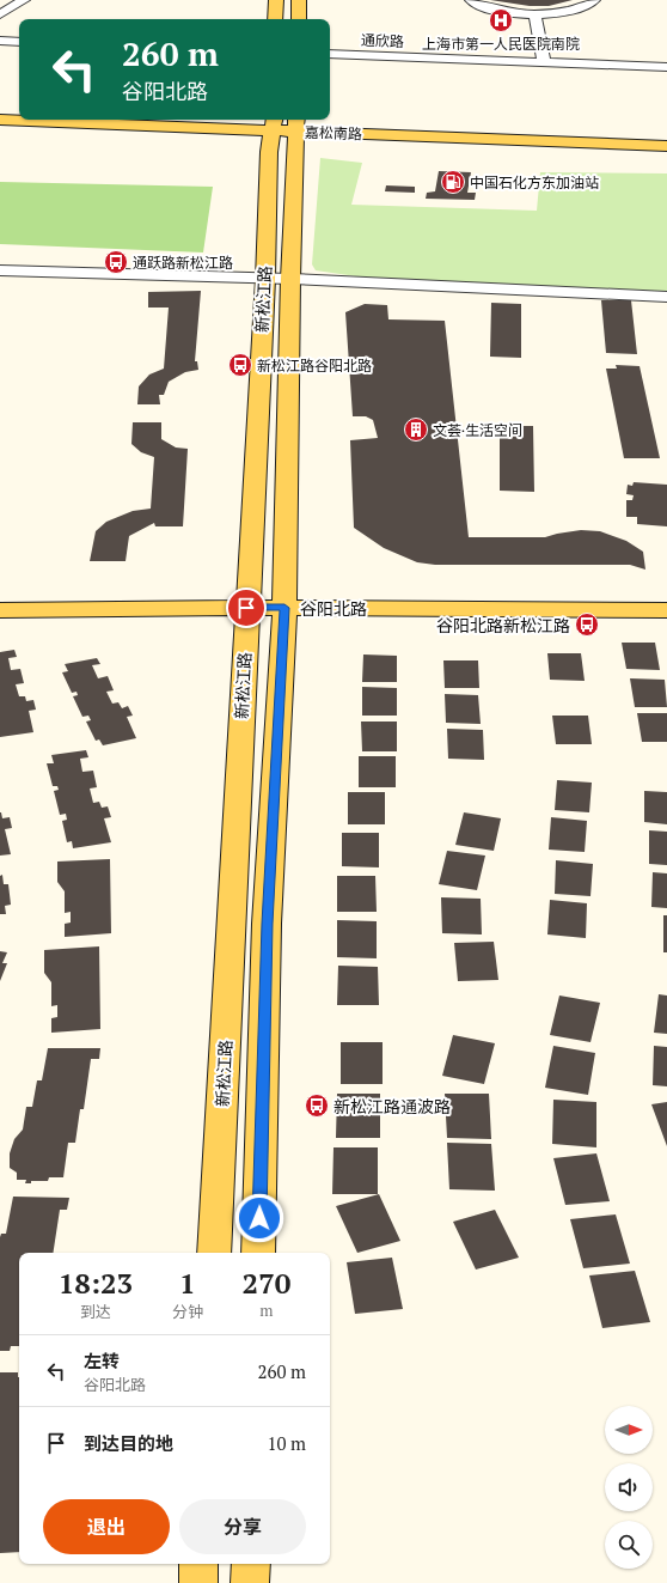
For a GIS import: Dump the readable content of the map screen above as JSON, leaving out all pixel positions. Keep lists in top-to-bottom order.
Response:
{
  "streets": {
    "main road": ["嘉松南路", "新松江路", "谷阳北路"],
    "street": ["通欣路"]
  },
  "crossings": [
    ["嘉松南路", "新松江路"],
    ["新松江路", "谷阳北路"]
  ],
  "places": {
    "hospital": ["上海市第一人民医院南院"],
    "fuel station": ["中国石化方东加油站"],
    "bus stop": [
      "通跃路新松江路",
      "新松江路谷阳北路",
      "谷阳北路新松江路",
      "新松江路通波路"
    ],
    "building": ["文荟·生活空间"]
  },
  "north": "right",
  "page": {
    "turn": ["260 m", "谷阳北路"],
    "eta": [
      "18:23",
      "到达",
      "1",
      "分钟",
      "270",
      "m"
    ],
    "list": [
      {
        "name": "左转",
        "note": "谷阳北路",
        "value": "260 m"
      },
      {
        "name": "到达目的地",
        "value": "10 m"
      }
    ],
    "buttons": ["退出", "分享"]
  }
}
